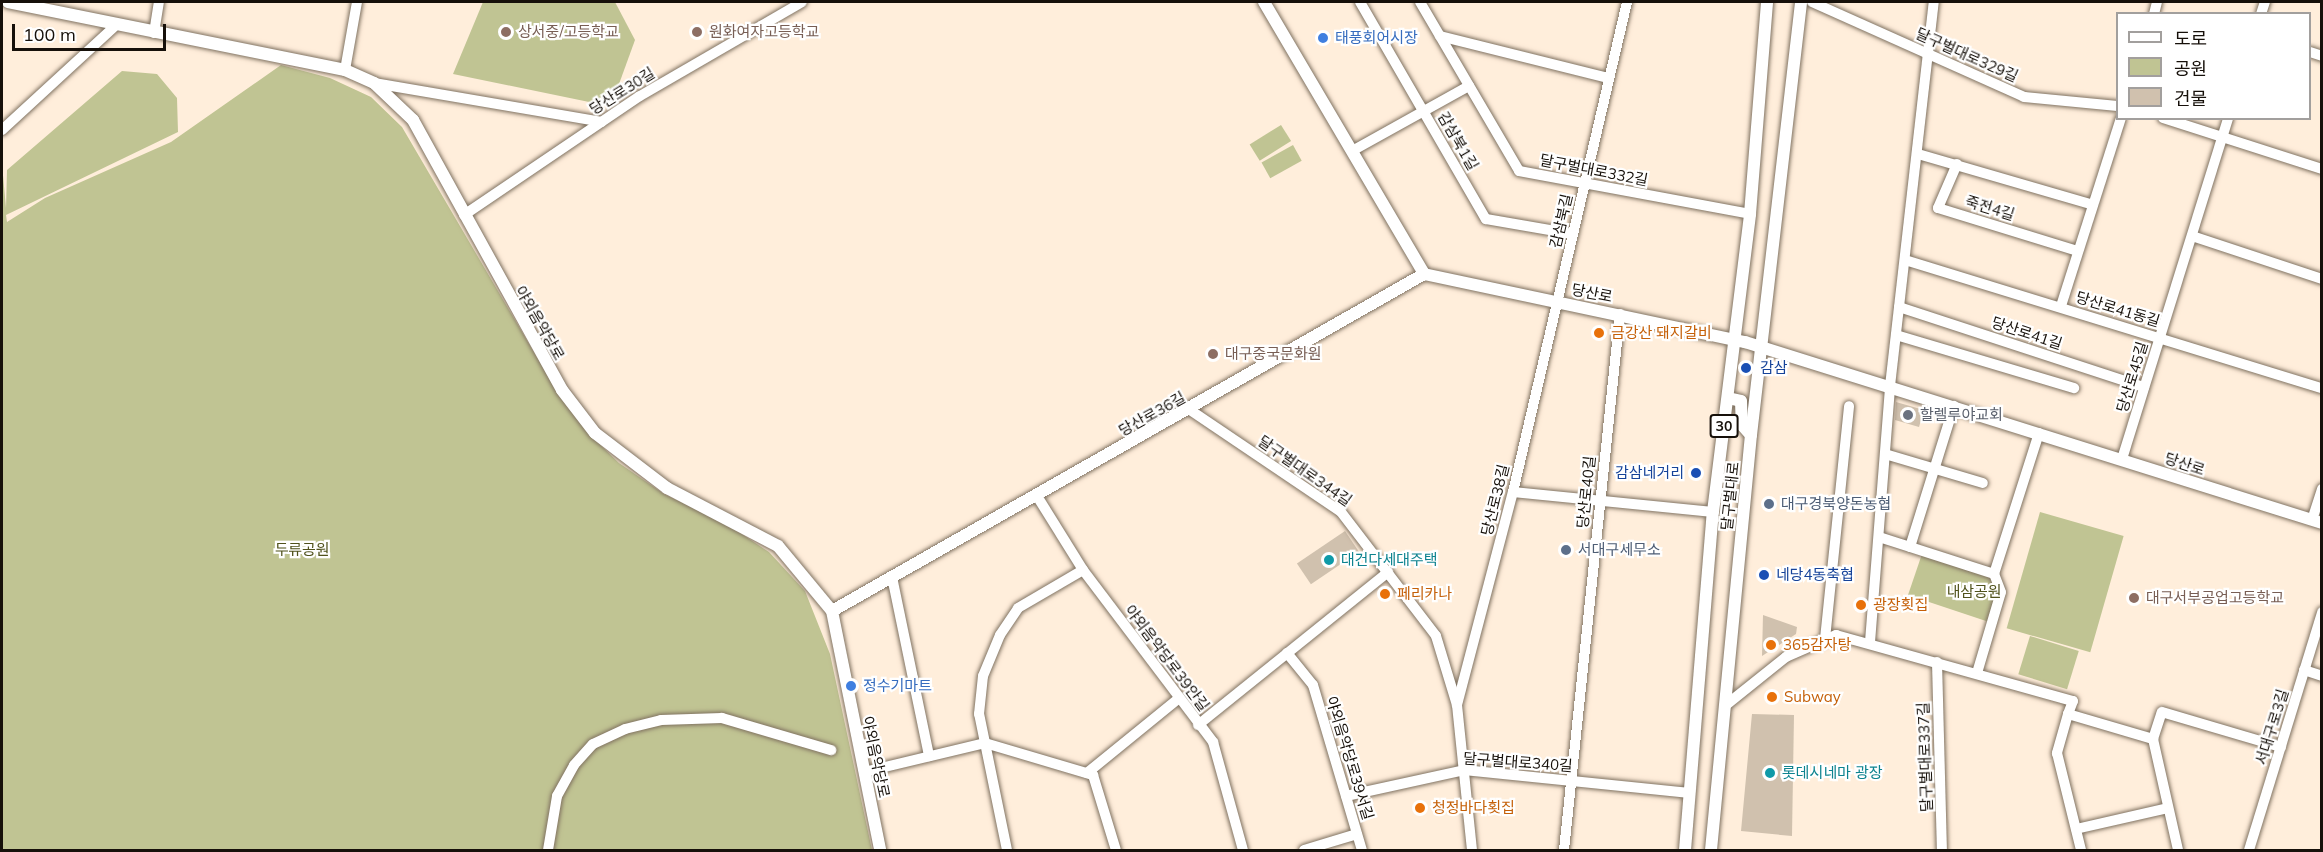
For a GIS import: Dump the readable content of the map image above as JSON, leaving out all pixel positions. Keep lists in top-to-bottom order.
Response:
{
  "streets": {
    "main road": [
      "당산로",
      "야외음악당로",
      "당산로36길",
      "30",
      "달구벌대로"
    ],
    "street": [
      "달구벌대로329길",
      "당산로30길",
      "감삼북1길",
      "달구벌대로332길",
      "죽전4길",
      "감삼북길",
      "당산로41동길",
      "당산로41길",
      "당산로45길",
      "달구벌대로344길",
      "당산로40길",
      "당산로38길",
      "야외음악당로39안길",
      "서대구로3길",
      "달구벌대로337길",
      "야외음악당로39서길",
      "달구벌대로340길"
    ]
  },
  "crossings": [
    ["당산로30길", "야외음악당로"],
    ["감삼북1길", "감삼북길"],
    ["달구벌대로332길", "감삼북길"],
    ["달구벌대로332길", "달구벌대로"],
    ["감삼북길", "당산로"],
    ["감삼북길", "당산로38길"],
    ["당산로", "당산로45길"],
    ["당산로", "당산로36길"],
    ["당산로", "당산로40길"],
    ["당산로", "달구벌대로"],
    ["당산로", "당산로38길"],
    ["당산로41동길", "당산로45길"],
    ["야외음악당로", "당산로36길"],
    ["당산로41길", "당산로45길"],
    ["당산로36길", "달구벌대로344길"],
    ["당산로36길", "야외음악당로39안길"],
    ["달구벌대로344길", "당산로38길"],
    ["달구벌대로344길", "달구벌대로340길"],
    ["당산로40길", "달구벌대로340길"],
    ["달구벌대로", "달구벌대로340길"],
    ["야외음악당로39서길", "달구벌대로340길"]
  ],
  "parks": ["두류공원", "내삼공원"],
  "places": [
    "상서중/고등학교",
    "원화여자고등학교",
    "태풍회어시장",
    "금강산 돼지갈비",
    "대구중국문화원",
    "감삼",
    "할렐루야교회",
    "감삼네거리",
    "대구경북양돈농협",
    "서대구세무소",
    "대건다세대주택",
    "네당4동축협",
    "페리카나",
    "대구서부공업고등학교",
    "광장횟집",
    "365감자탕",
    "정수기마트",
    "Subway",
    "롯데시네마 광장",
    "청정바다횟집"
  ],
  "legend": ["도로", "공원", "건물"],
  "scale_bar": "100 m"
}
